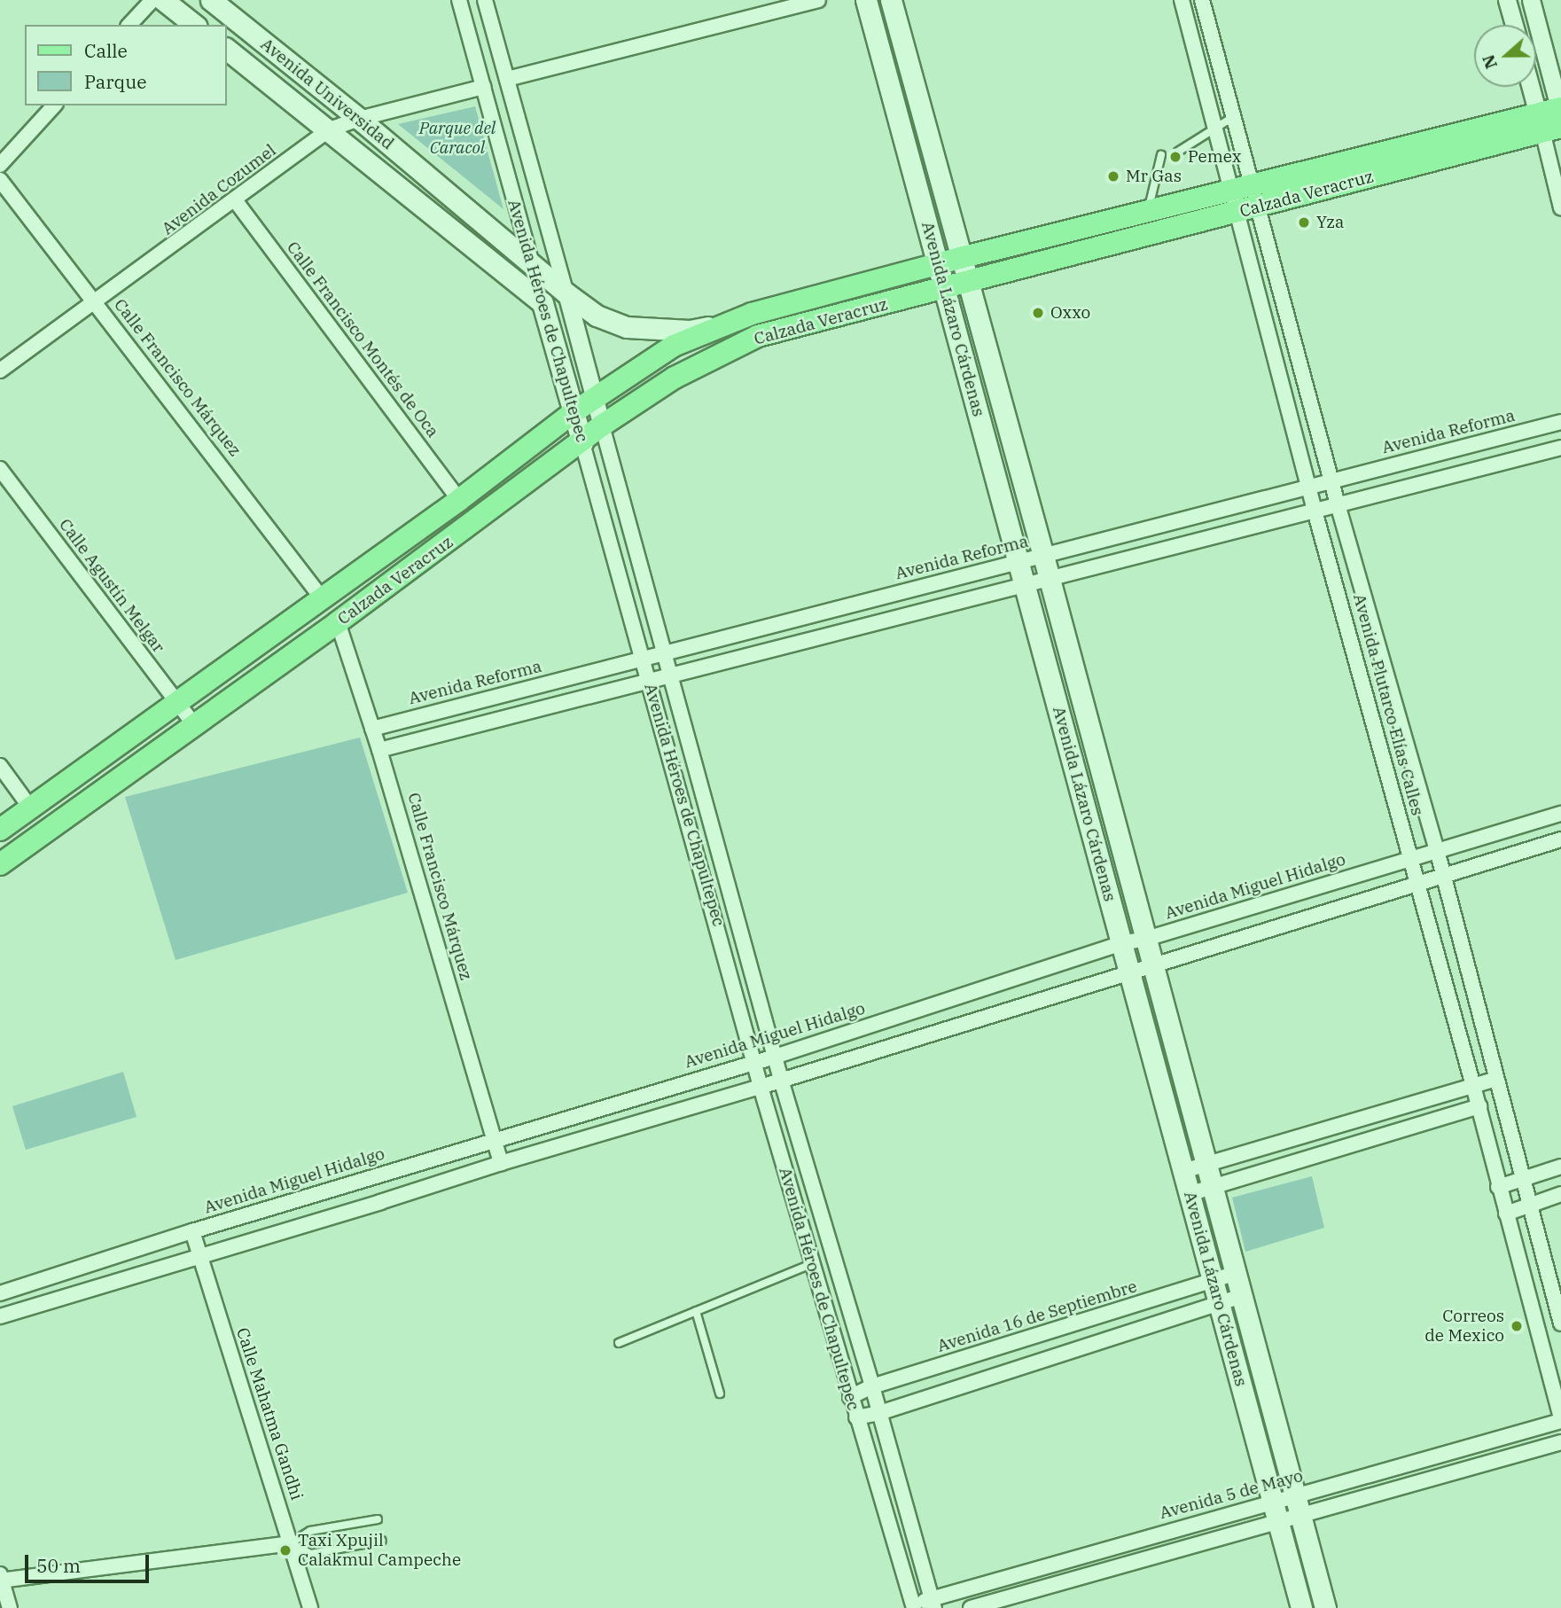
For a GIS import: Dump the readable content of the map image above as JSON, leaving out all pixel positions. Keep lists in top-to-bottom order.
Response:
{
  "streets": {
    "main road": [
      "Avenida Universidad",
      "Calzada Veracruz",
      "Avenida Lázaro Cárdenas",
      "Avenida Héroes de Chapultepec"
    ],
    "street": [
      "Avenida Cozumel",
      "Calle Francisco Montés de Oca",
      "Calle Francisco Márquez",
      "Avenida Reforma",
      "Calle Agustín Melgar",
      "Avenida Plutarco Elías Calles",
      "Avenida Miguel Hidalgo",
      "Avenida 16 de Septiembre",
      "Calle Mahatma Gandhi",
      "Avenida 5 de Mayo"
    ]
  },
  "crossings": [
    ["Avenida Universidad", "Avenida Cozumel"],
    ["Avenida Universidad", "Calzada Veracruz"],
    ["Avenida Universidad", "Avenida Héroes de Chapultepec"],
    ["Avenida Cozumel", "Avenida Héroes de Chapultepec"],
    ["Avenida Cozumel", "Calle Francisco Montés de Oca"],
    ["Avenida Cozumel", "Calle Francisco Márquez"],
    ["Calzada Veracruz", "Avenida Lázaro Cárdenas"],
    ["Calzada Veracruz", "Avenida Héroes de Chapultepec"],
    ["Calzada Veracruz", "Calle Francisco Montés de Oca"],
    ["Calzada Veracruz", "Calle Francisco Márquez"],
    ["Calzada Veracruz", "Calle Agustín Melgar"],
    ["Calzada Veracruz", "Avenida Plutarco Elías Calles"],
    ["Avenida Lázaro Cárdenas", "Avenida Reforma"],
    ["Avenida Lázaro Cárdenas", "Avenida Miguel Hidalgo"],
    ["Avenida Lázaro Cárdenas", "Avenida 16 de Septiembre"],
    ["Avenida Lázaro Cárdenas", "Avenida 5 de Mayo"],
    ["Avenida Héroes de Chapultepec", "Avenida Reforma"],
    ["Avenida Héroes de Chapultepec", "Avenida Miguel Hidalgo"],
    ["Avenida Héroes de Chapultepec", "Avenida 16 de Septiembre"],
    ["Avenida Héroes de Chapultepec", "Avenida 5 de Mayo"],
    ["Calle Francisco Márquez", "Avenida Reforma"],
    ["Calle Francisco Márquez", "Avenida Miguel Hidalgo"],
    ["Avenida Reforma", "Avenida Plutarco Elías Calles"],
    ["Avenida Plutarco Elías Calles", "Avenida Miguel Hidalgo"],
    ["Avenida Plutarco Elías Calles", "Avenida 5 de Mayo"],
    ["Avenida Miguel Hidalgo", "Calle Mahatma Gandhi"]
  ],
  "parks": ["Parque del Caracol"],
  "places": [
    "Pemex",
    "Mr Gas",
    "Yza",
    "Oxxo",
    "Correos de Mexico",
    "Taxi Xpujil Calakmul Campeche"
  ],
  "legend": ["Calle", "Parque"],
  "scale_bar": "50 m",
  "north": "left"
}
